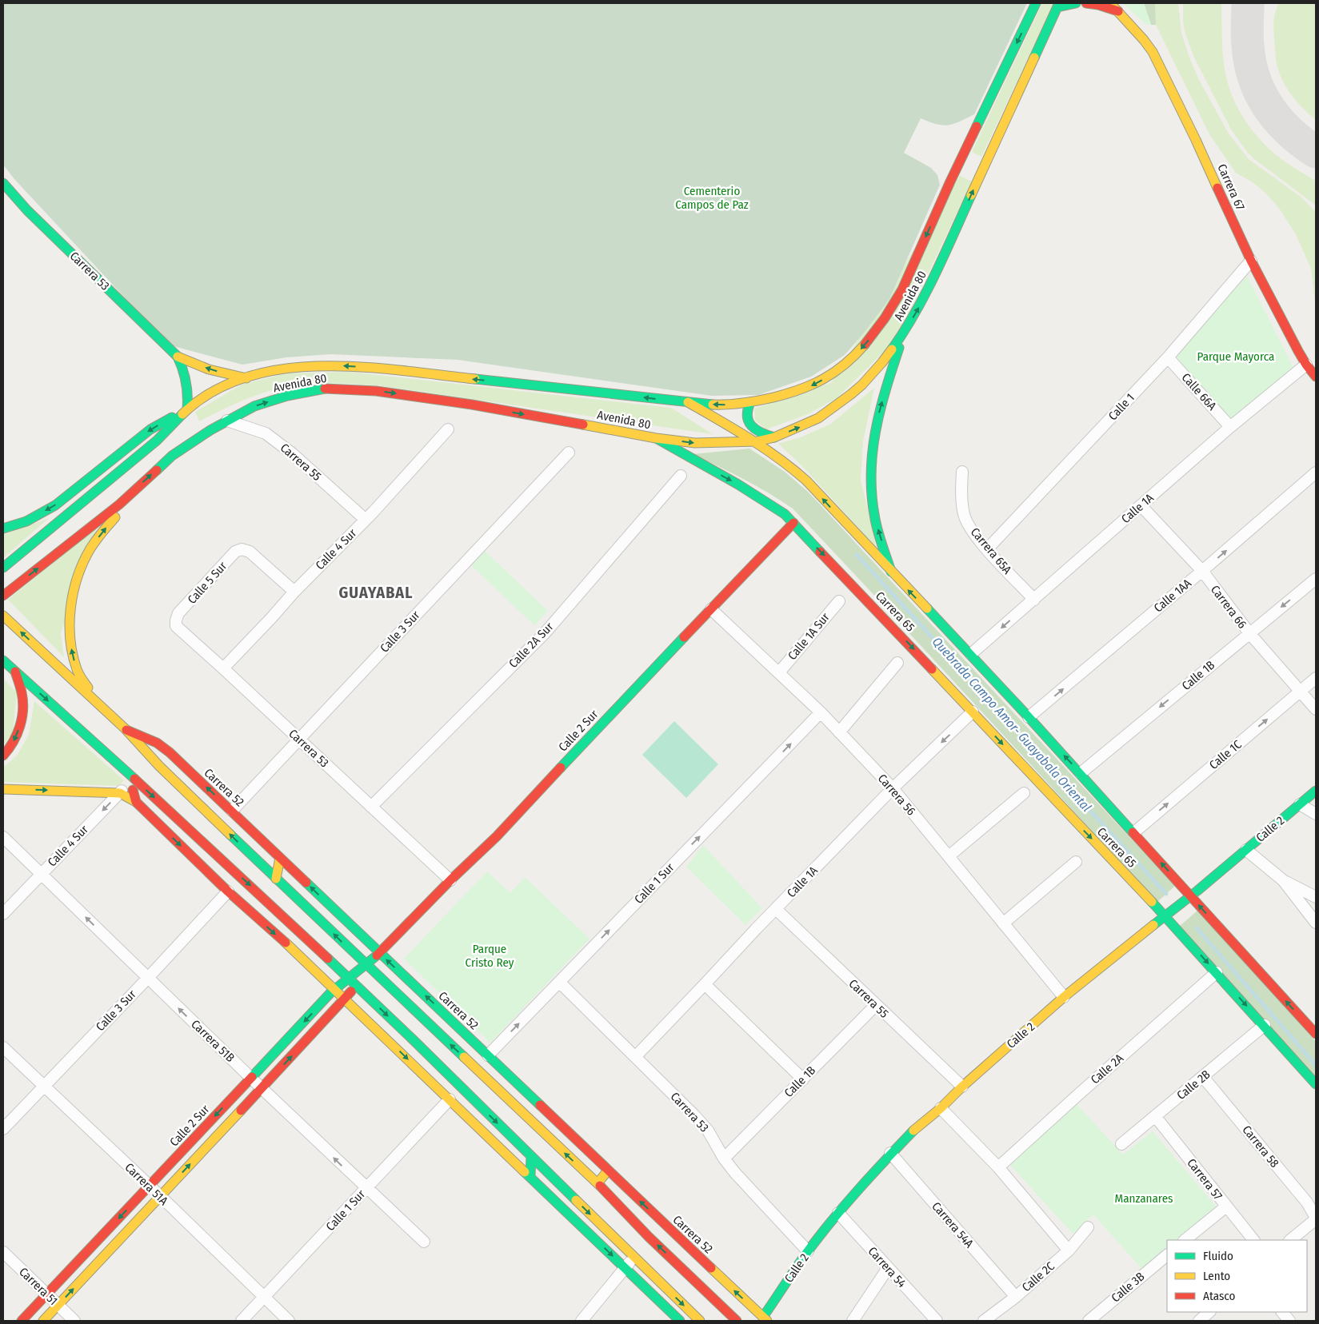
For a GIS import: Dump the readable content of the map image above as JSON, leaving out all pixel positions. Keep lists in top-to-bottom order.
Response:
{
  "streets": {
    "main road": [
      "Carrera 67",
      "Carrera 53",
      "Avenida 80",
      "Carrera 65",
      "Calle 2 Sur",
      "Carrera 52",
      "Calle 2"
    ],
    "street": [
      "Calle 66A",
      "Calle 1",
      "Carrera 55",
      "Calle 1A",
      "Calle 4 Sur",
      "Carrera 65A",
      "Calle 5 Sur",
      "Calle 1AA",
      "Carrera 66",
      "Calle 3 Sur",
      "Calle 1A Sur",
      "Calle 2A Sur",
      "Calle 1B",
      "Calle 1C",
      "Carrera 56",
      "Calle 1 Sur",
      "Carrera 51B",
      "Calle 2A",
      "Calle 2B",
      "Carrera 58",
      "Carrera 57",
      "Carrera 51A",
      "Carrera 54A",
      "Carrera 54",
      "Calle 2C",
      "Carrera 51",
      "Calle 3B"
    ]
  },
  "crossings": [
    ["Carrera 67", "Calle 1"],
    ["Carrera 67", "Calle 1A"],
    ["Carrera 53", "Avenida 80"],
    ["Carrera 53", "Calle 1A"],
    ["Carrera 53", "Calle 4 Sur"],
    ["Carrera 53", "Calle 5 Sur"],
    ["Carrera 53", "Calle 3 Sur"],
    ["Carrera 53", "Calle 2A Sur"],
    ["Carrera 53", "Calle 1B"],
    ["Carrera 53", "Calle 2 Sur"],
    ["Carrera 53", "Calle 2"],
    ["Carrera 53", "Calle 1 Sur"],
    ["Avenida 80", "Carrera 55"],
    ["Avenida 80", "Carrera 65"],
    ["Calle 66A", "Calle 1"],
    ["Calle 66A", "Calle 1A"],
    ["Calle 1", "Carrera 65A"],
    ["Carrera 55", "Calle 1A"],
    ["Carrera 55", "Calle 4 Sur"],
    ["Carrera 55", "Calle 1B"],
    ["Carrera 55", "Calle 2"],
    ["Calle 1A", "Carrera 65A"],
    ["Calle 1A", "Carrera 66"],
    ["Calle 1A", "Carrera 65"],
    ["Calle 1A", "Carrera 56"],
    ["Calle 4 Sur", "Calle 5 Sur"],
    ["Calle 4 Sur", "Carrera 51B"],
    ["Calle 1AA", "Carrera 66"],
    ["Calle 1AA", "Carrera 65"],
    ["Carrera 66", "Calle 1B"],
    ["Carrera 66", "Calle 1C"],
    ["Carrera 65", "Calle 1B"],
    ["Carrera 65", "Calle 2 Sur"],
    ["Carrera 65", "Calle 1C"],
    ["Carrera 65", "Calle 2"],
    ["Carrera 65", "Calle 2A"],
    ["Carrera 65", "Calle 2B"],
    ["Calle 3 Sur", "Carrera 52"],
    ["Calle 3 Sur", "Carrera 51B"],
    ["Calle 3 Sur", "Carrera 51A"],
    ["Calle 1A Sur", "Carrera 56"],
    ["Calle 2 Sur", "Carrera 52"],
    ["Calle 2 Sur", "Carrera 56"],
    ["Calle 2 Sur", "Carrera 51B"],
    ["Calle 2 Sur", "Carrera 51A"],
    ["Calle 2 Sur", "Carrera 51"],
    ["Carrera 52", "Calle 2"],
    ["Carrera 52", "Calle 1 Sur"],
    ["Carrera 56", "Calle 2"],
    ["Carrera 56", "Calle 1 Sur"],
    ["Calle 2", "Carrera 54A"],
    ["Calle 2", "Carrera 54"],
    ["Calle 1 Sur", "Carrera 51B"],
    ["Calle 1 Sur", "Carrera 51A"],
    ["Calle 2B", "Carrera 58"],
    ["Calle 2B", "Carrera 57"],
    ["Carrera 54A", "Calle 2C"]
  ],
  "one_way": [
    "Calle 1AA",
    "Calle 1B",
    "Calle 1C",
    "Calle 1 Sur",
    "Carrera 51B"
  ],
  "districts": ["GUAYABAL"],
  "water": ["Quebrada Campo Amor- Guayabala Oriental"],
  "parks": [
    "Cementerio Campos de Paz",
    "Parque Mayorca",
    "Parque Cristo Rey",
    "Manzanares"
  ],
  "legend": ["Fluido", "Lento", "Atasco"]
}
